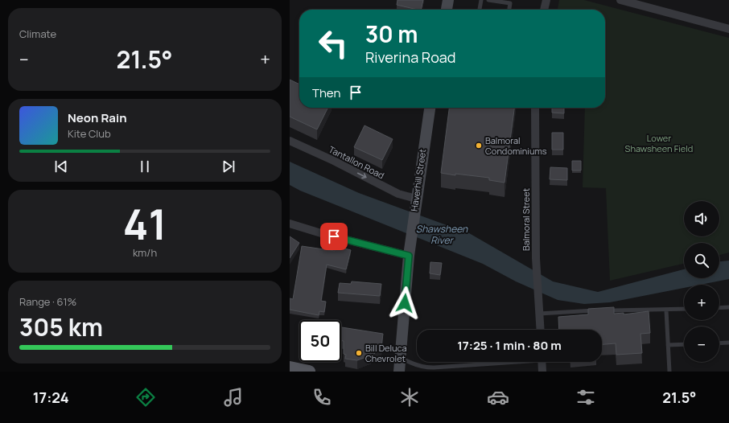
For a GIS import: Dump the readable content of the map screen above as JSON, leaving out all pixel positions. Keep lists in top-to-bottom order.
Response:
{
  "streets": {
    "main road": ["Haverhill Street"],
    "street": ["Tantallon Road", "Balmoral Street"]
  },
  "crossings": [
    ["Tantallon Road", "Haverhill Street"]
  ],
  "water": ["Shawsheen River"],
  "parks": ["Lower Shawsheen Field"],
  "places": ["Balmoral Condominiums", "Bill Deluca Chevrolet"],
  "page": {
    "tile": [
      "Climate",
      ["41", "km/h"],
      ["Range · 61%", "305 km"]
    ],
    "turn": ["30 m", "Riverina Road"],
    "heat": ["−", "21.5°", "+"],
    "then": "Then",
    "song": ["Neon Rain", "Kite Club"],
    "map_buttons": ["+", "−"],
    "limit": "50",
    "trip": "17:25 · 1 min · 80 m",
    "tabs": ["17:24", "21.5°"]
  }
}
